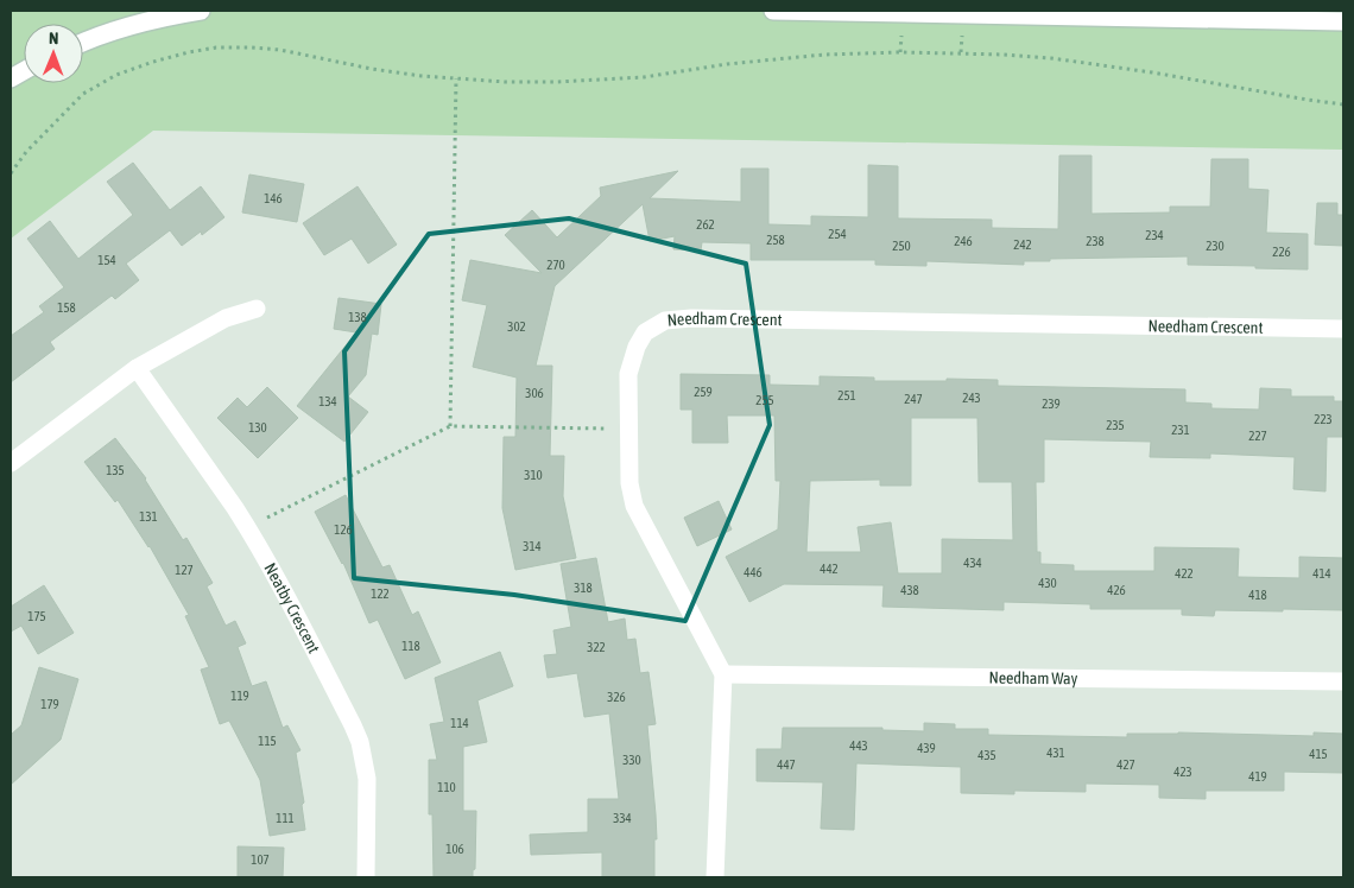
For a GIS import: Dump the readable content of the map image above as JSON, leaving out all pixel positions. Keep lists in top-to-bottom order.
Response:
{
  "streets": {
    "street": ["Needham Crescent", "Neatby Crescent", "Needham Way"]
  },
  "crossings": [
    ["Needham Crescent", "Needham Way"]
  ],
  "house_numbers": [
    "146",
    "262",
    "254",
    "234",
    "258",
    "246",
    "238",
    "242",
    "250",
    "230",
    "226",
    "154",
    "270",
    "158",
    "138",
    "302",
    "259",
    "306",
    "251",
    "243",
    "247",
    "255",
    "134",
    "239",
    "223",
    "235",
    "130",
    "231",
    "227",
    "135",
    "310",
    "131",
    "126",
    "314",
    "434",
    "442",
    "127",
    "446",
    "422",
    "414",
    "430",
    "318",
    "438",
    "426",
    "122",
    "418",
    "175",
    "118",
    "322",
    "119",
    "326",
    "179",
    "114",
    "115",
    "443",
    "439",
    "431",
    "415",
    "435",
    "330",
    "447",
    "427",
    "423",
    "419",
    "110",
    "111",
    "334",
    "106",
    "107"
  ],
  "north": "top"
}
